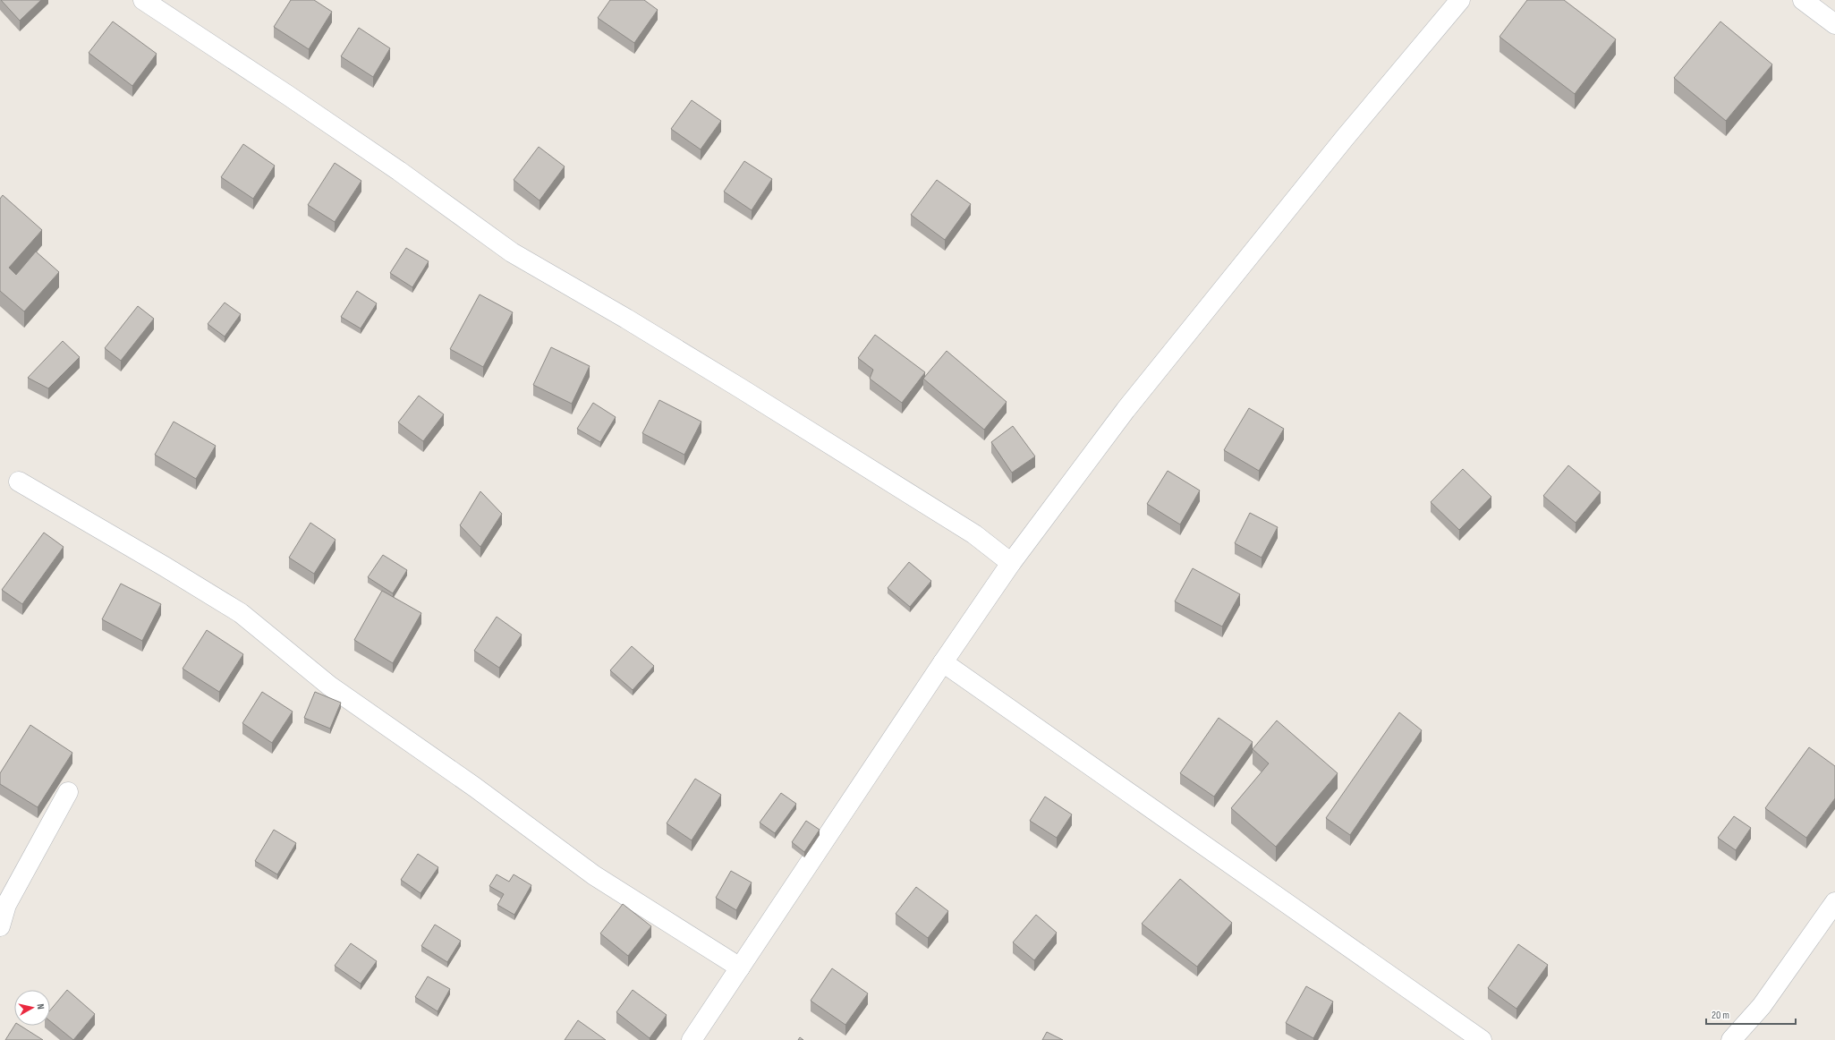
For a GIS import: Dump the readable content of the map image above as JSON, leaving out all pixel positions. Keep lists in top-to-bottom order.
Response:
{
  "scale_bar": "20 m",
  "north": "right"
}
